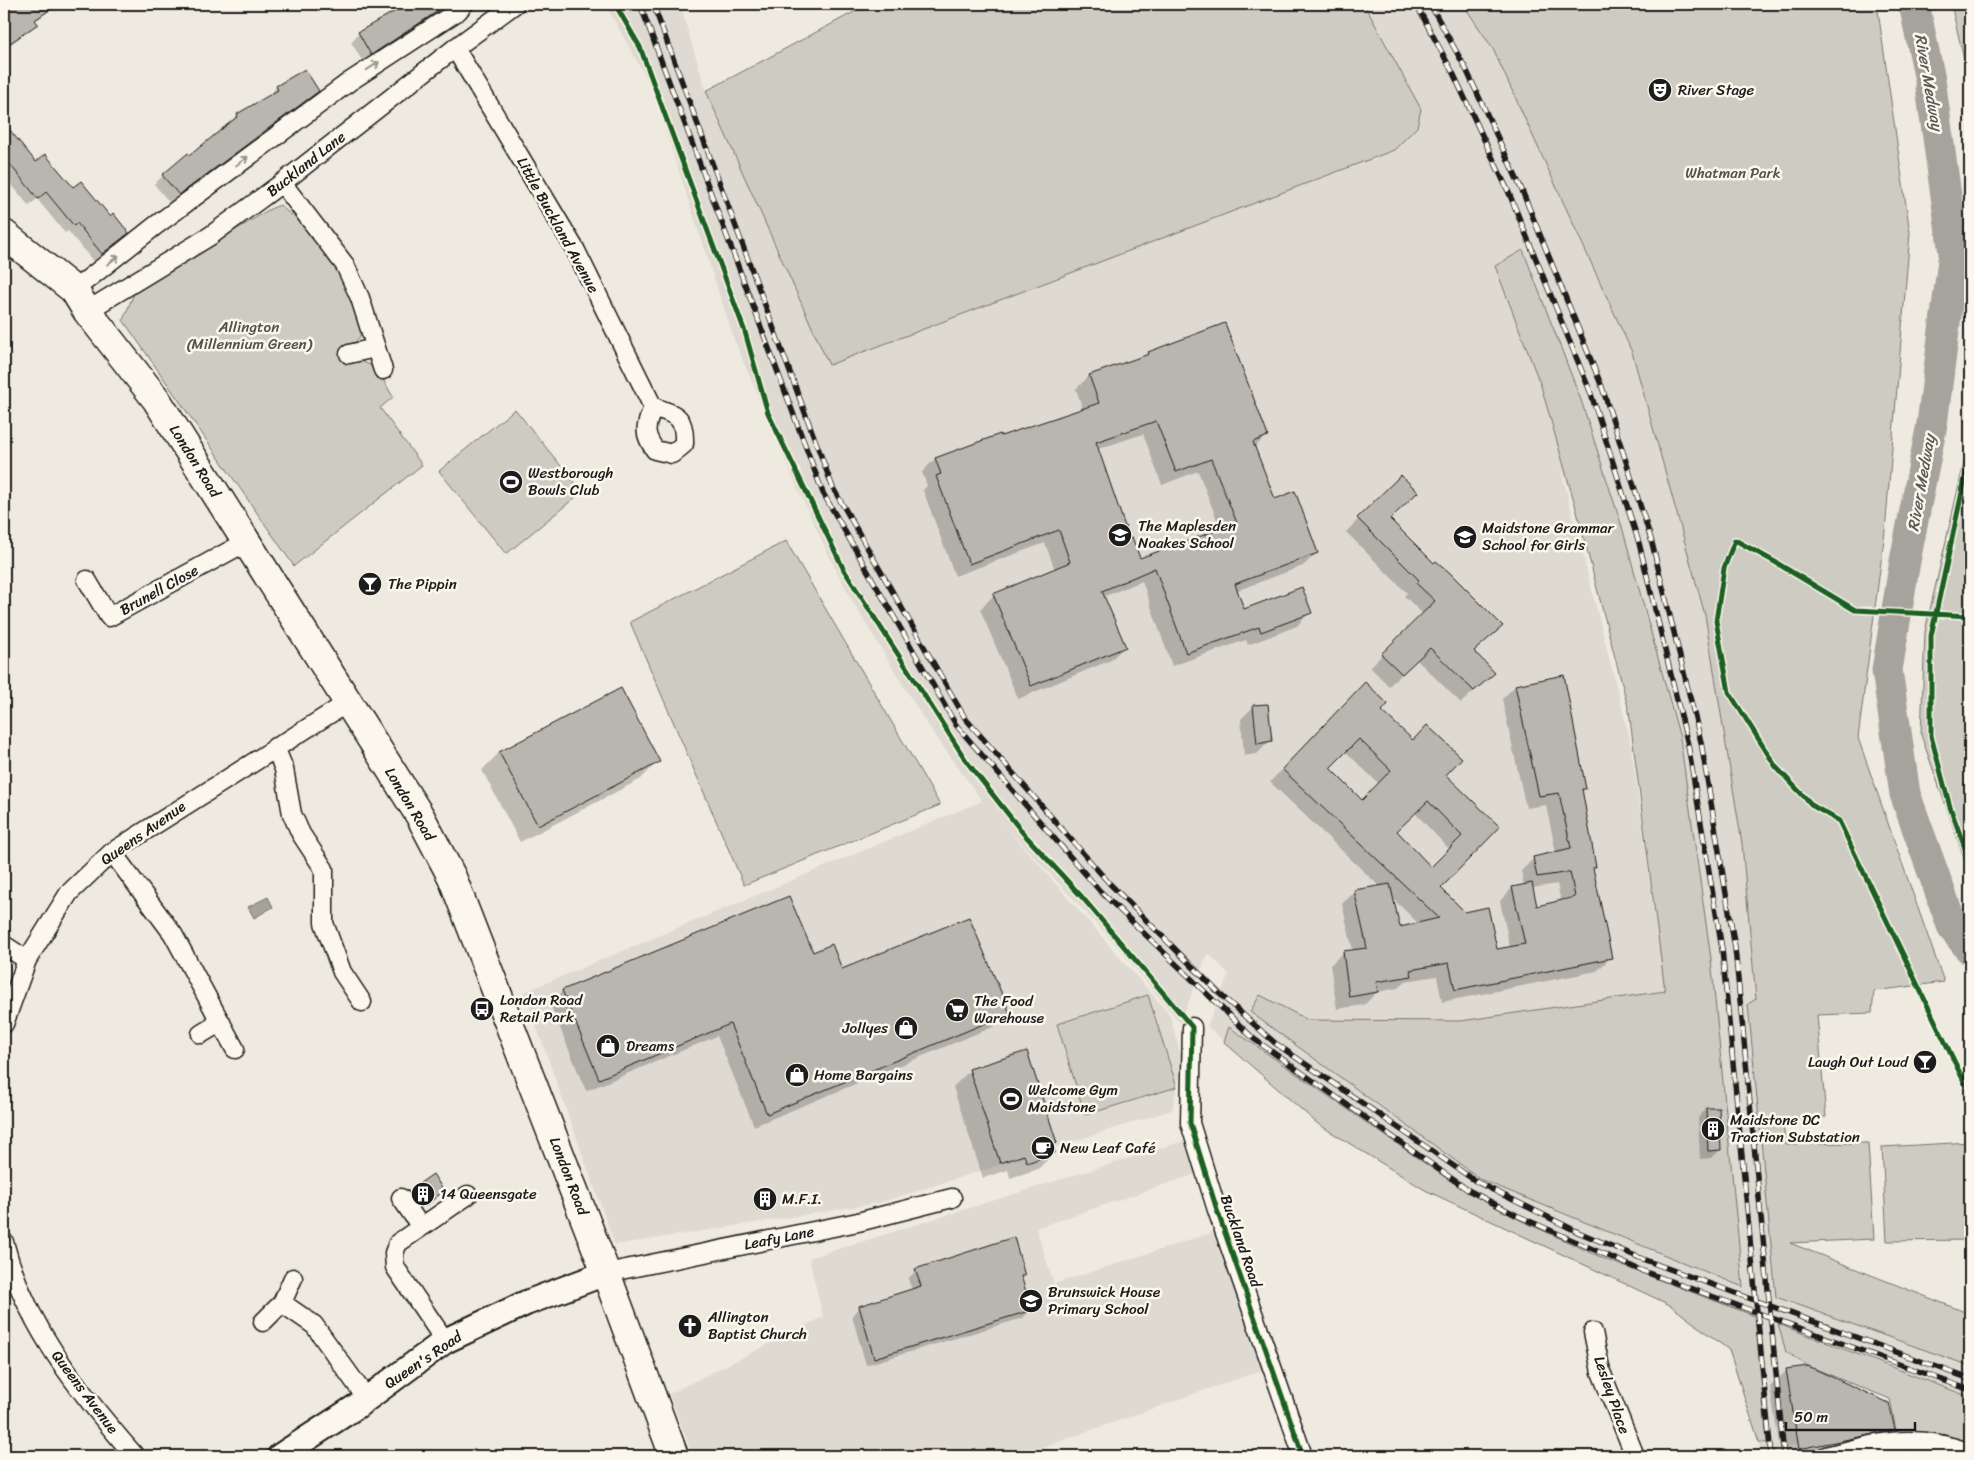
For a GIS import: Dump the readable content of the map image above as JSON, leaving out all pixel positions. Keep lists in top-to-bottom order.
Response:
{
  "streets": {
    "main road": ["London Road"],
    "street": [
      "Buckland Lane",
      "Little Buckland Avenue",
      "Brunell Close",
      "Queens Avenue",
      "Leafy Lane",
      "Buckland Road",
      "Queen's Road",
      "Lesley Place"
    ]
  },
  "crossings": [
    ["Buckland Lane", "Little Buckland Avenue"],
    ["Buckland Lane", "London Road"],
    ["London Road", "Brunell Close"],
    ["London Road", "Queens Avenue"],
    ["London Road", "Leafy Lane"],
    ["London Road", "Queen's Road"],
    ["Leafy Lane", "Queen's Road"]
  ],
  "water": ["River Medway"],
  "parks": ["Whatman Park", "Allington (Millennium Green)"],
  "places": {
    "theatre": ["River Stage"],
    "sports": ["Westborough Bowls Club", "Welcome Gym Maidstone"],
    "school or university": ["The Maplesden Noakes School", "Maidstone Grammar School for Girls", "Brunswick House Primary School"],
    "bar": ["The Pippin", "Laugh Out Loud"],
    "bus stop": ["London Road Retail Park"],
    "supermarket": ["The Food Warehouse"],
    "shop": ["Jollyes", "Dreams", "Home Bargains"],
    "building": ["Maidstone DC Traction Substation", "14 Queensgate", "M.F.I."],
    "cafe": ["New Leaf Café"],
    "church": ["Allington Baptist Church"]
  },
  "scale_bar": "50 m"
}
